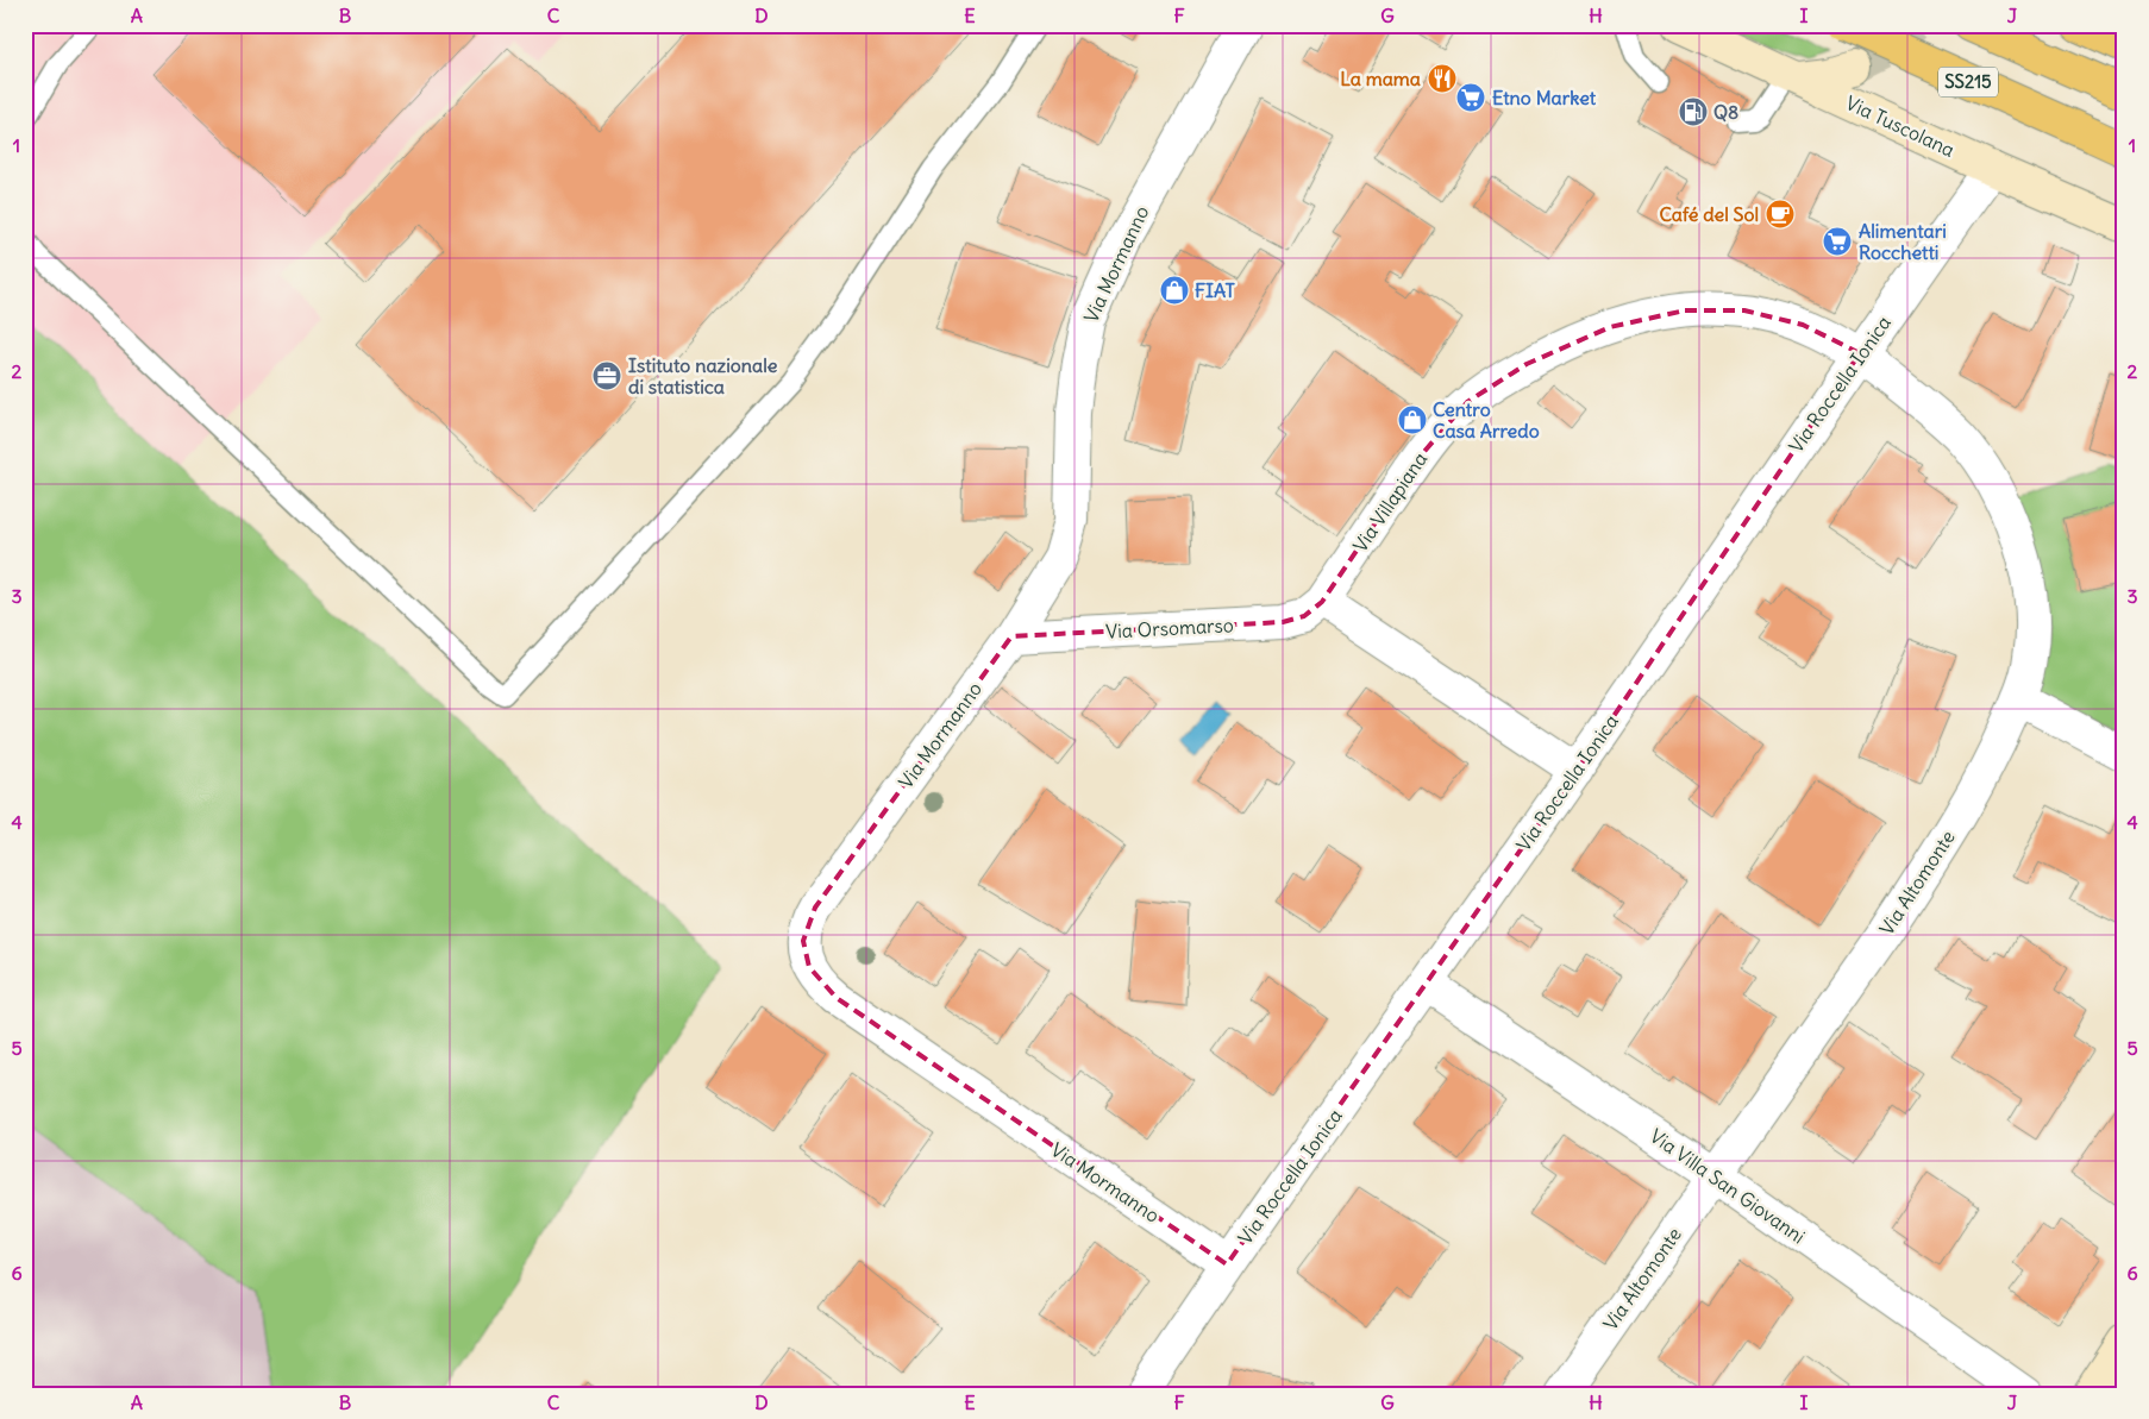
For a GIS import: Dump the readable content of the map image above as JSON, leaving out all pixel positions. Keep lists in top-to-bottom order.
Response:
{
  "streets": {
    "main road": ["SS215", "Via Tuscolana"],
    "street": [
      "Via Mormanno",
      "Via Roccella Ionica",
      "Via Villapiana",
      "Via Orsomarso",
      "Via Altomonte",
      "Via Villa San Giovanni"
    ]
  },
  "crossings": [
    ["Via Tuscolana", "Via Roccella Ionica"],
    ["Via Mormanno", "Via Roccella Ionica"],
    ["Via Mormanno", "Via Orsomarso"],
    ["Via Roccella Ionica", "Via Villapiana"],
    ["Via Roccella Ionica", "Via Altomonte"],
    ["Via Roccella Ionica", "Via Villa San Giovanni"],
    ["Via Villapiana", "Via Orsomarso"],
    ["Via Villapiana", "Via Altomonte"],
    ["Via Altomonte", "Via Villa San Giovanni"]
  ],
  "places": {
    "restaurant": ["La mama"],
    "supermarket": ["Etno Market", "Alimentari Rocchetti"],
    "fuel station": ["Q8"],
    "cafe": ["Café del Sol"],
    "shop": ["FIAT", "Centro Casa Arredo"],
    "office": ["Istituto nazionale di statistica"]
  },
  "grid": {
    "columns": [
      "A",
      "B",
      "C",
      "D",
      "E",
      "F",
      "G",
      "H",
      "I",
      "J"
    ],
    "rows": [
      "1",
      "2",
      "3",
      "4",
      "5",
      "6"
    ]
  }
}
